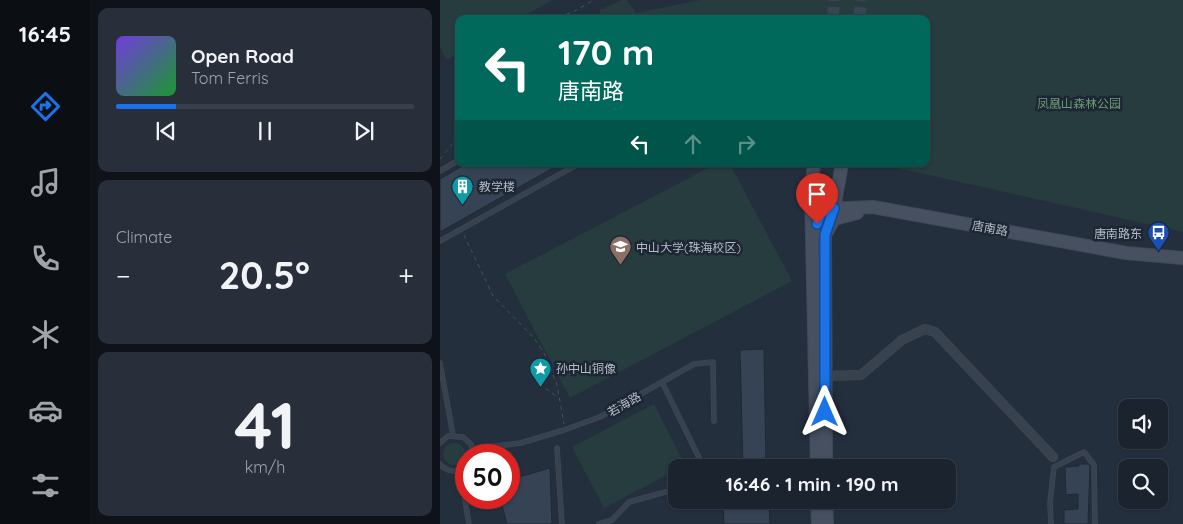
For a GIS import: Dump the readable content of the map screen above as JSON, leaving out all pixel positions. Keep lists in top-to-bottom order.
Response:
{
  "streets": {
    "street": ["唐南路"],
    "lane": ["若海路"]
  },
  "parks": ["凤凰山森林公园"],
  "places": {
    "building": ["教学楼"],
    "bus stop": ["唐南路东"],
    "school or university": ["中山大学(珠海校区)"],
    "place": ["孙中山铜像"]
  },
  "page": {
    "tabs": "16:45",
    "turn": ["170 m", "唐南路"],
    "song": ["Open Road", "Tom Ferris"],
    "tile": [
      "Climate",
      ["41", "km/h"]
    ],
    "heat": ["−", "20.5°", "+"],
    "limit": "50",
    "trip": "16:46 · 1 min · 190 m"
  }
}
